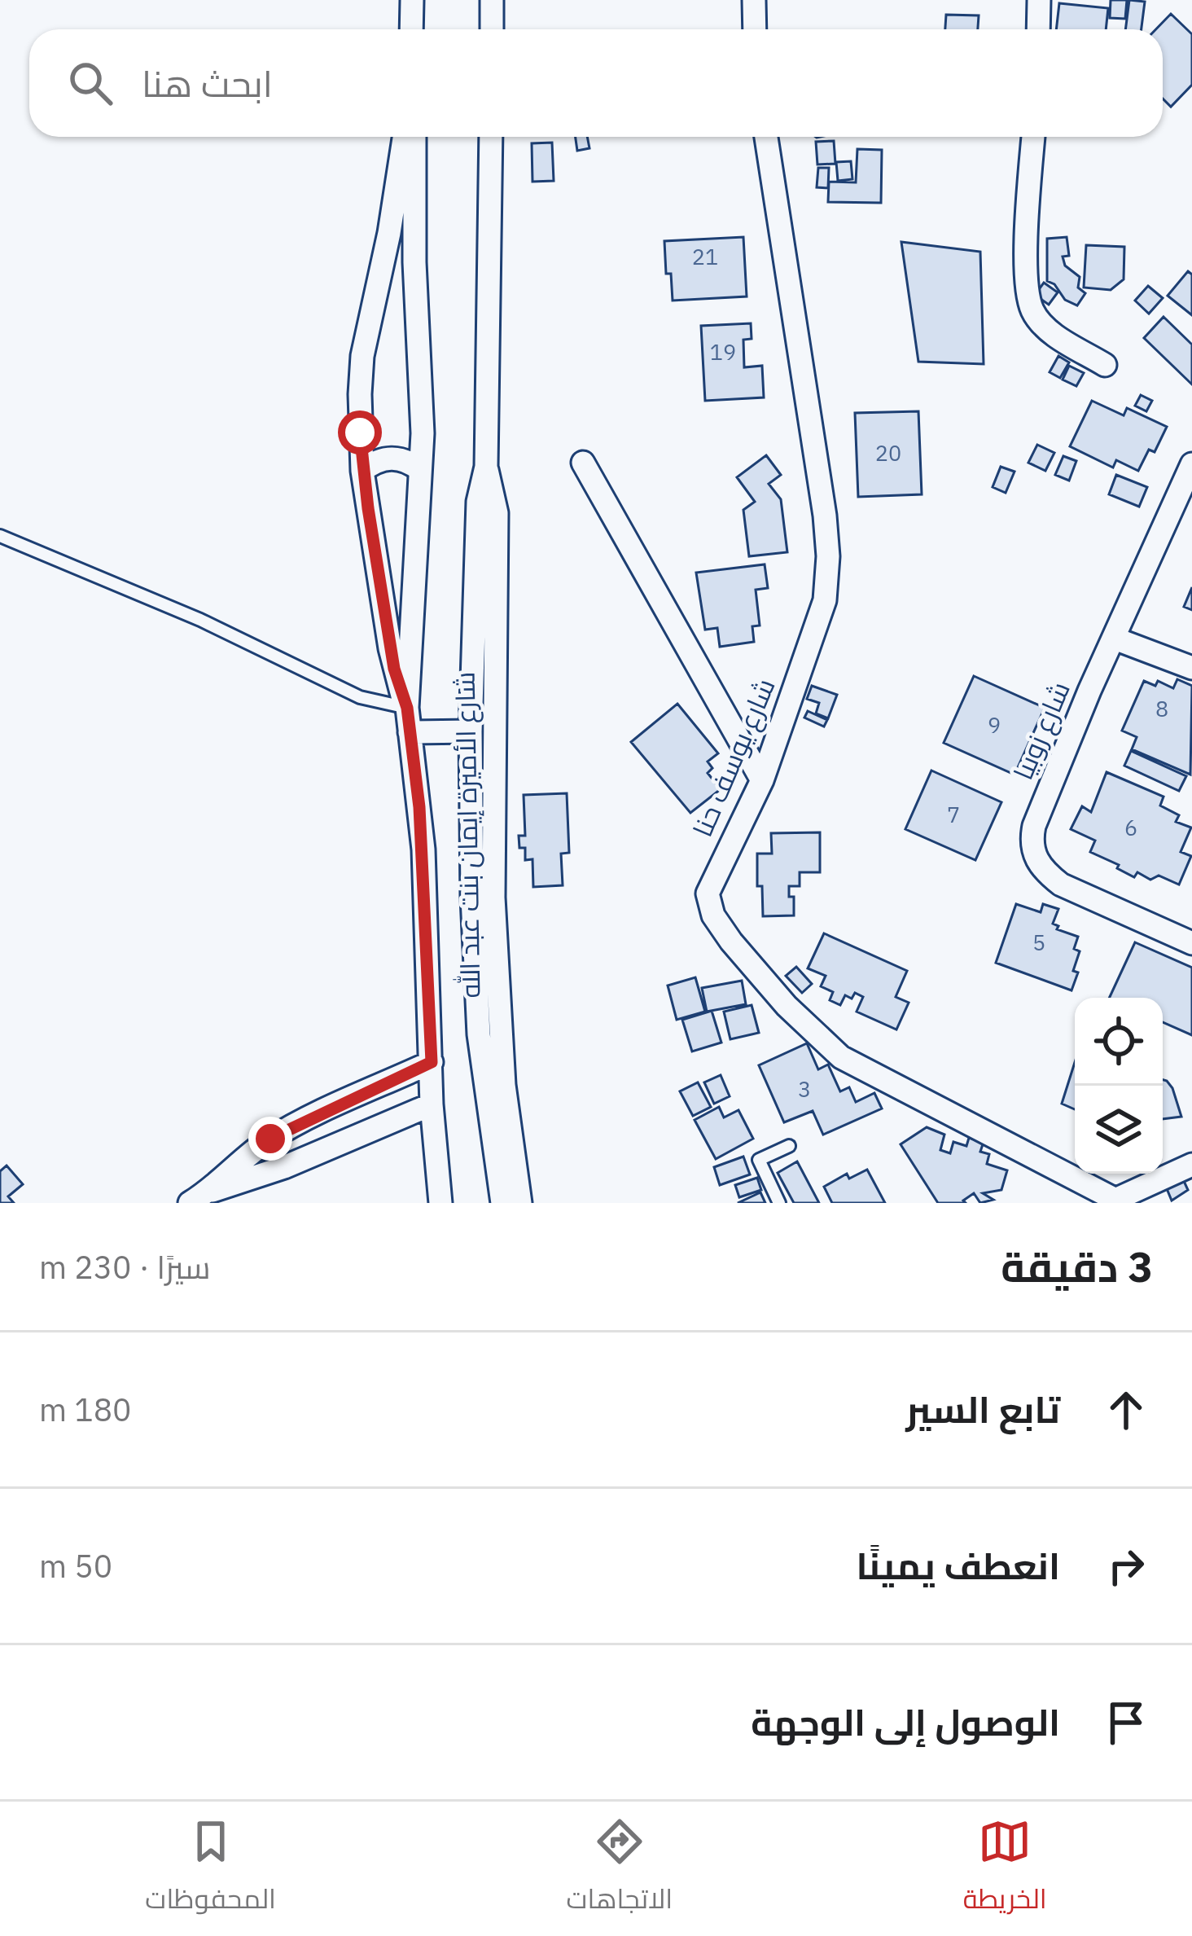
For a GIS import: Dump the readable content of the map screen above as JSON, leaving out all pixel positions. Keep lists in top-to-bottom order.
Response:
{
  "streets": {
    "street": ["شارع زوبيا", "شارع يوسف حنا", "شارع الأميرة إيمان بنت عبد الله"]
  },
  "house_numbers": [
    "21",
    "19",
    "20",
    "8",
    "9",
    "7",
    "6",
    "5",
    "3"
  ],
  "page": {
    "search": "ابحث هنا",
    "heading": ["3 دقيقة", "سيرًا · 230 m"],
    "list": [
      ["تابع السير", "180 m"],
      ["انعطف يمينًا", "50 m"],
      "الوصول إلى الوجهة"
    ],
    "nav": ["الخريطة", "الاتجاهات", "المحفوظات"]
  }
}
